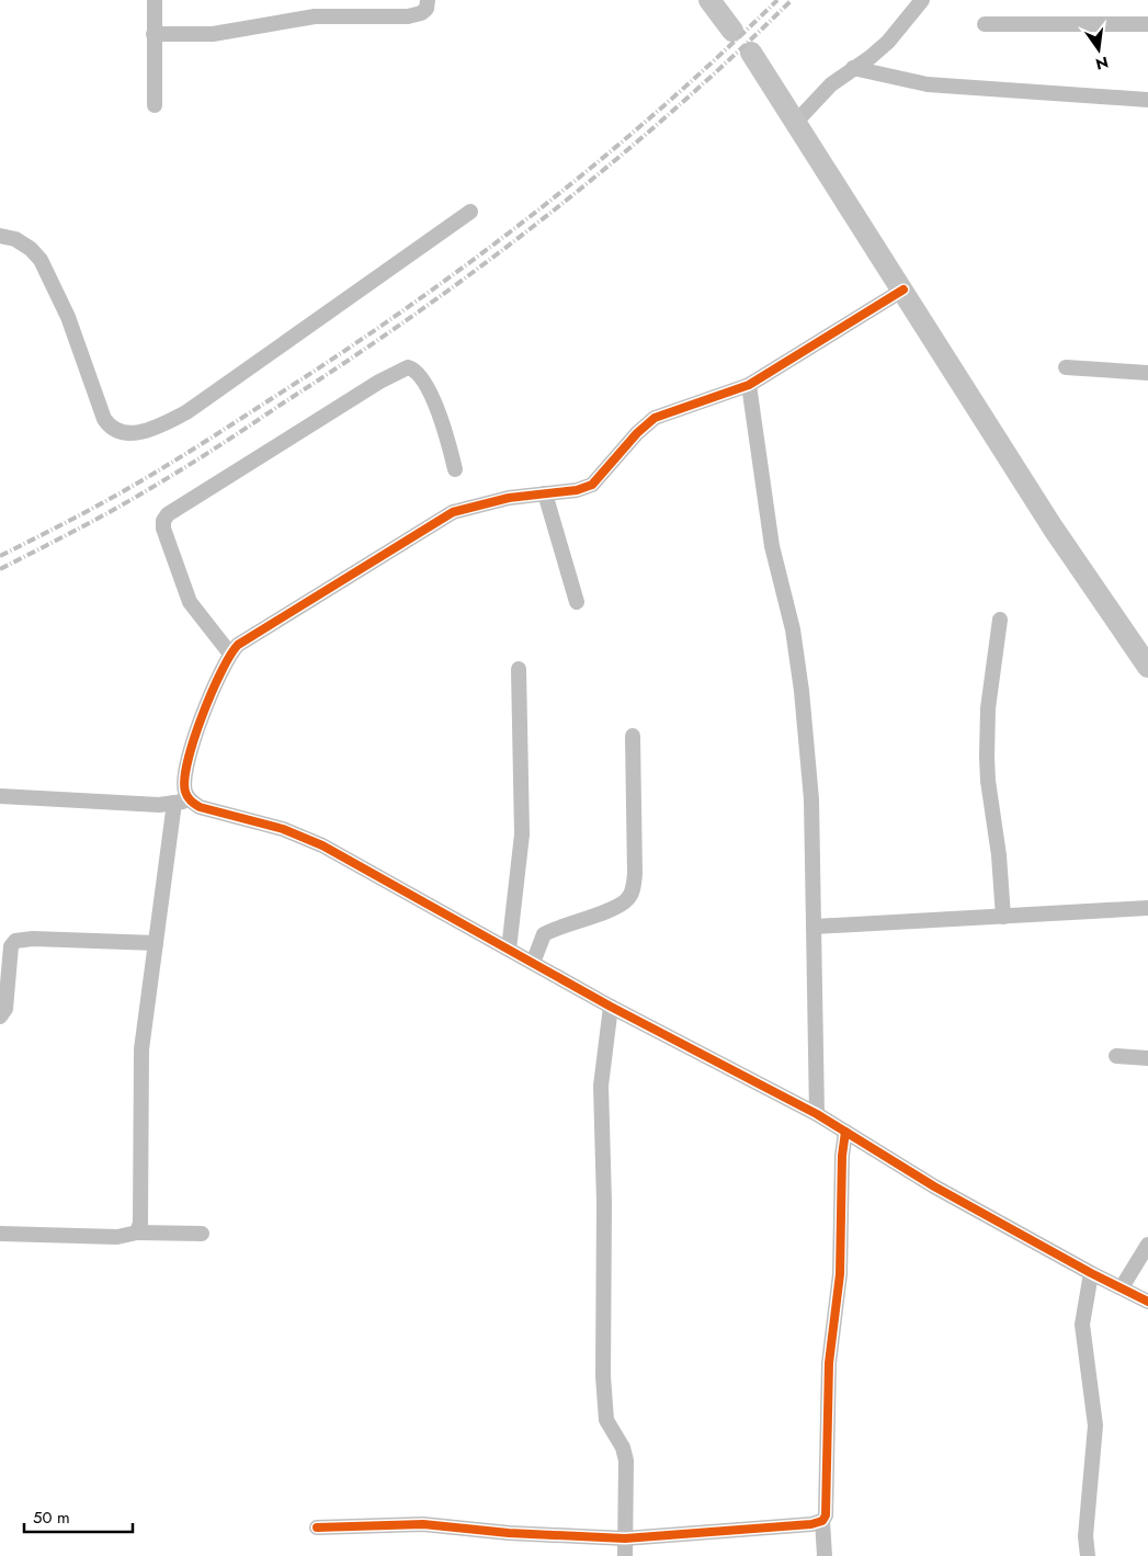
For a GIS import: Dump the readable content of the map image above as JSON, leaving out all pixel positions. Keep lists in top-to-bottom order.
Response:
{
  "scale_bar": "50 m",
  "north": "bottom"
}
